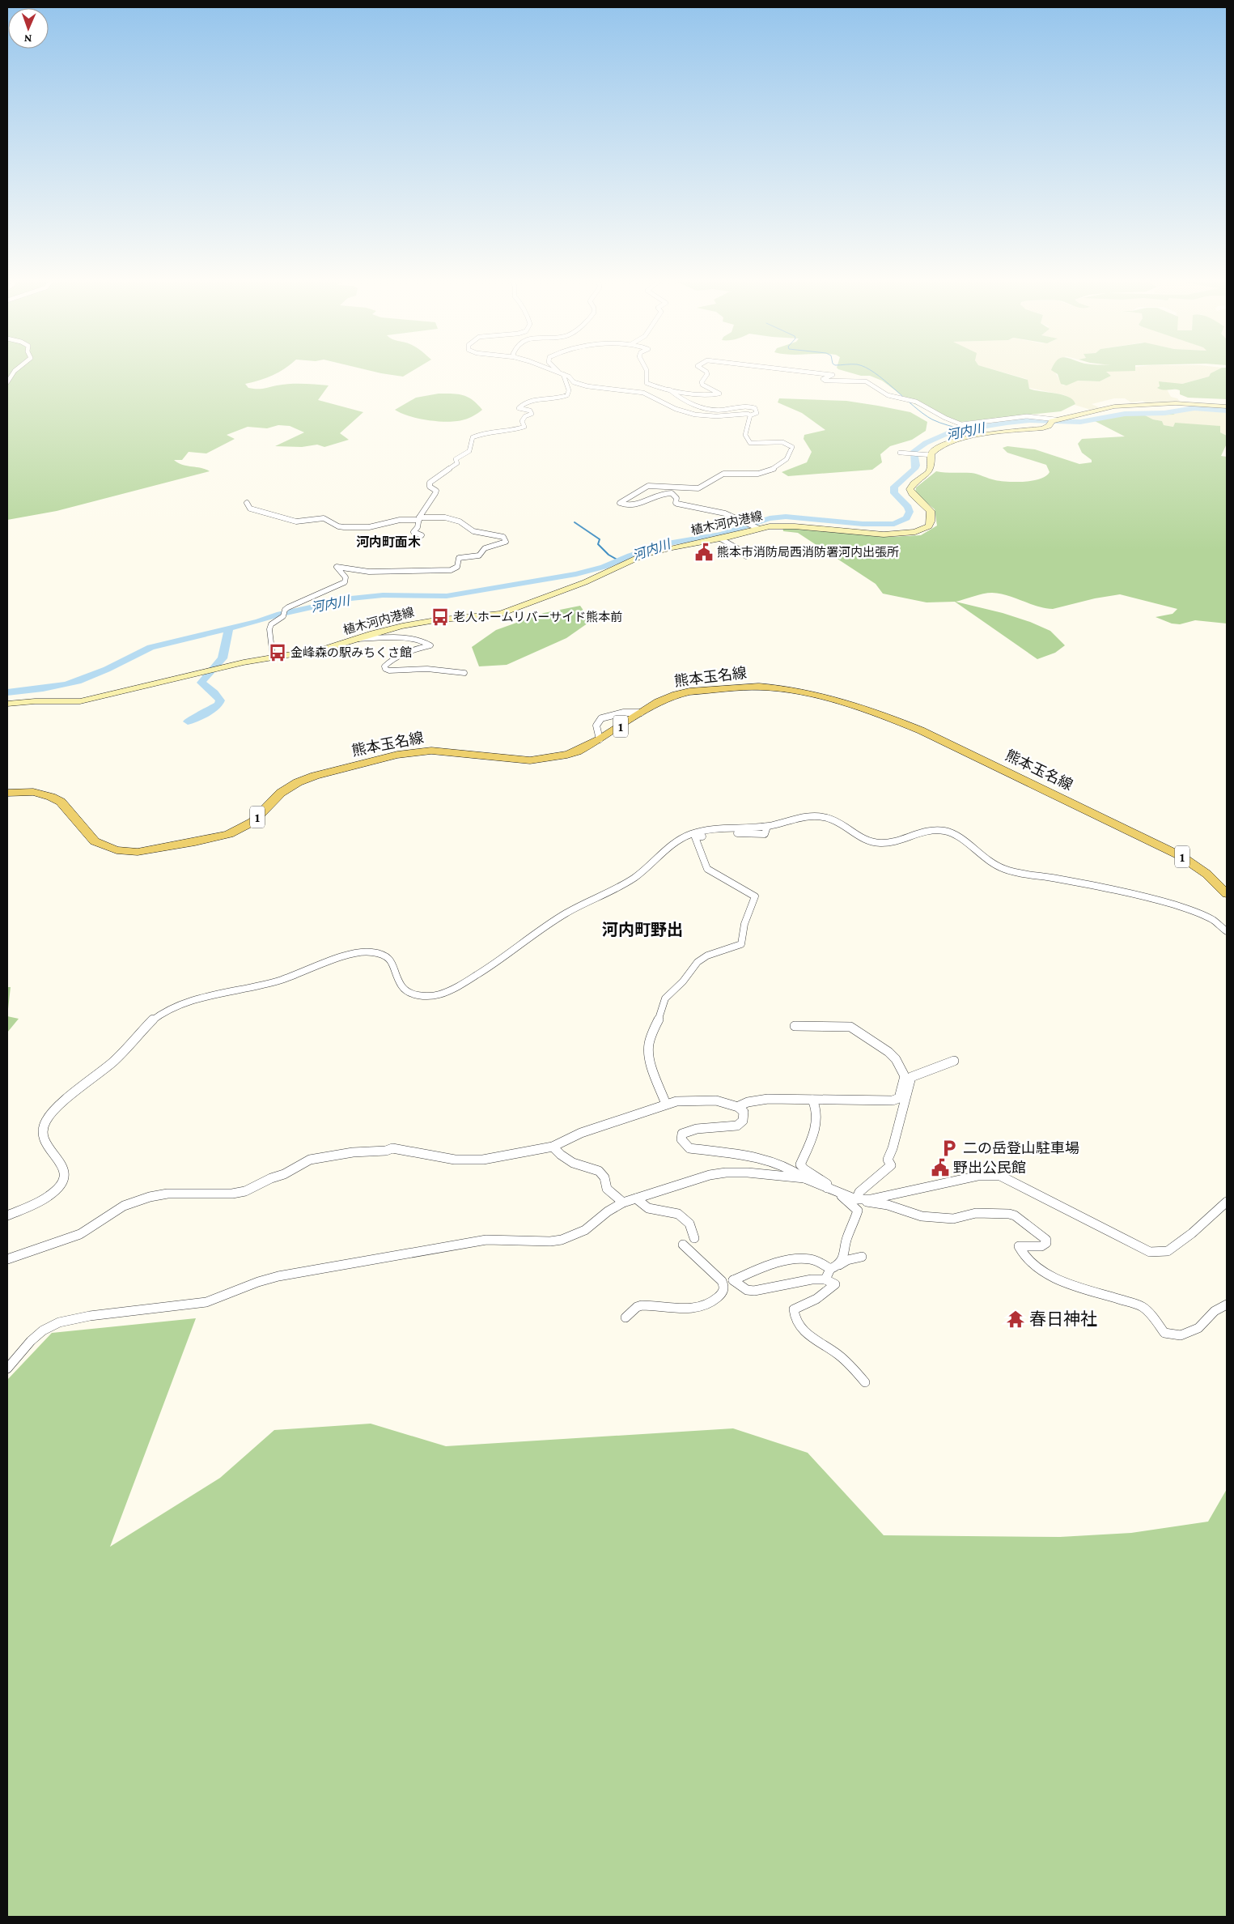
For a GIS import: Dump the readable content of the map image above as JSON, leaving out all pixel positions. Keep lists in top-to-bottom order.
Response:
{
  "streets": {
    "main road": ["植木河内港線", "熊本玉名線", "1"]
  },
  "districts": ["河内町面木", "河内町野出"],
  "water": ["河内川"],
  "places": {
    "public building": ["熊本市消防局西消防署河内出張所", "野出公民館"],
    "bus stop": ["老人ホームリバーサイド熊本前", "金峰森の駅みちくさ館"],
    "parking": ["二の岳登山駐車場"],
    "temple": ["春日神社"]
  },
  "north": "bottom"
}
